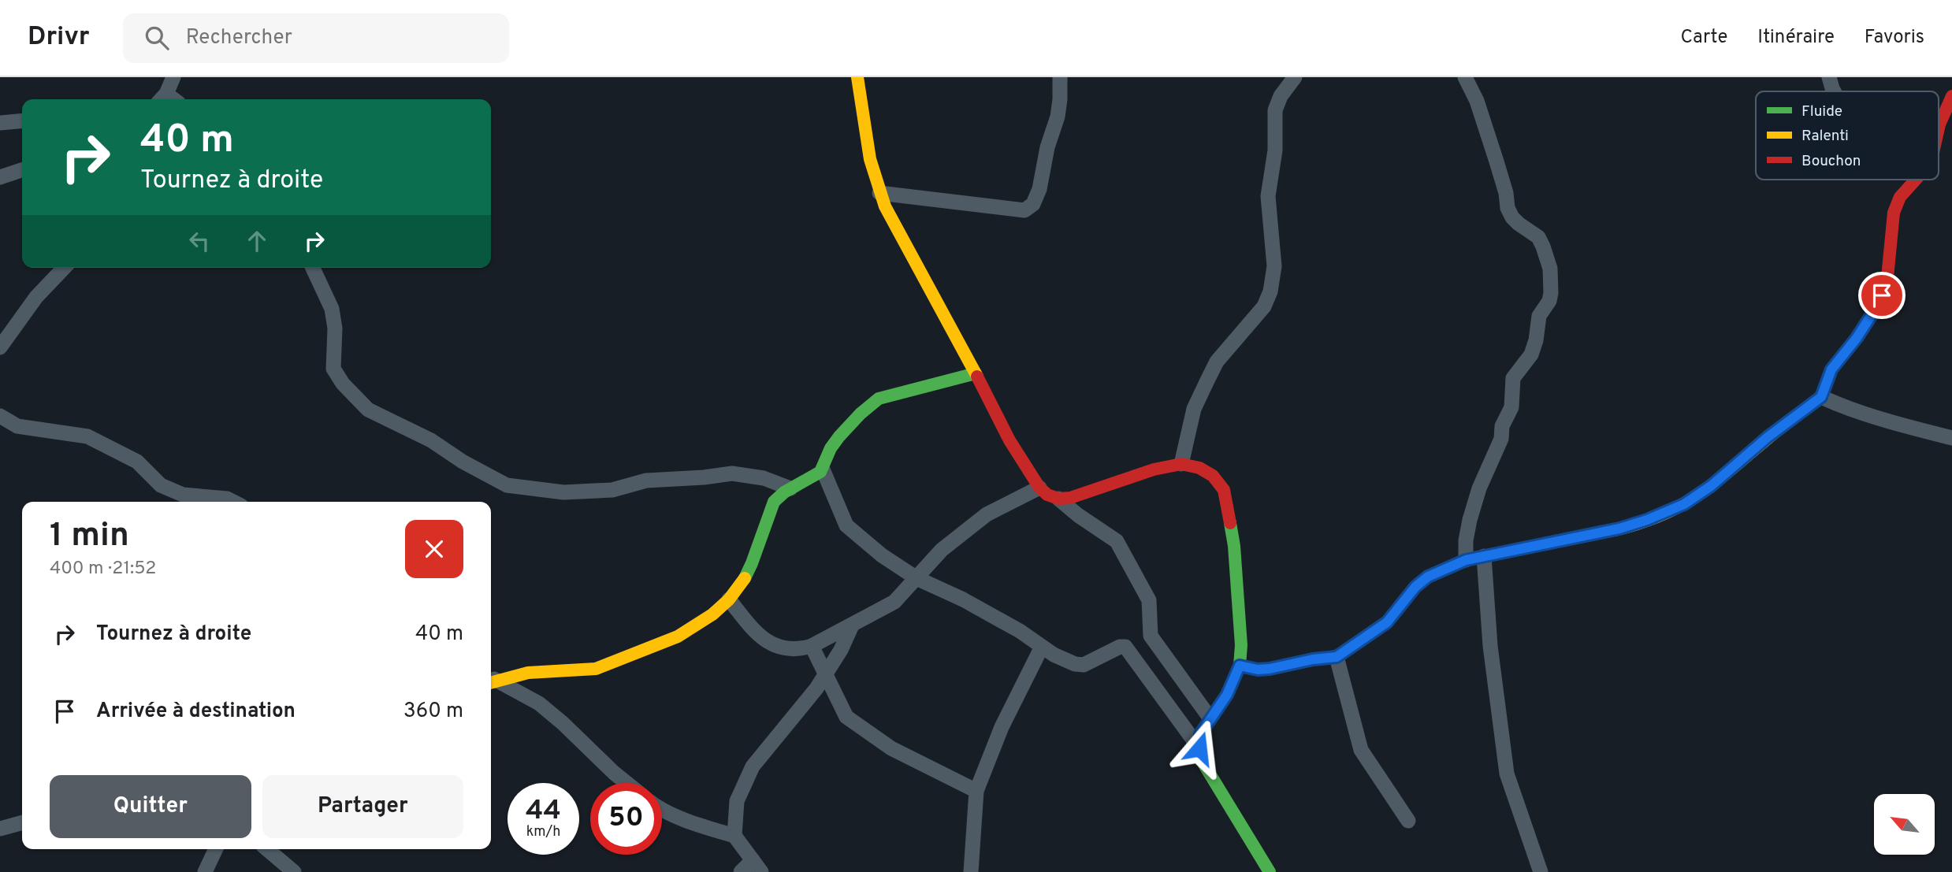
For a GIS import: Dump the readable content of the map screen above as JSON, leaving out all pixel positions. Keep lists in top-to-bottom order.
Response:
{
  "legend": ["Fluide", "Ralenti", "Bouchon"],
  "north": "top left",
  "page": {
    "header": "Drivr",
    "search": "Rechercher",
    "nav": ["Carte", "Itinéraire", "Favoris"],
    "turn": ["40 m", "Tournez à droite"],
    "heading": ["1 min", "400 m · 21:52"],
    "list": [
      {
        "name": "Tournez à droite",
        "value": "40 m"
      },
      {
        "name": "Arrivée à destination",
        "value": "360 m"
      }
    ],
    "buttons": ["Quitter", "Partager"],
    "speed": "44 km/h",
    "limit": "50"
  }
}
